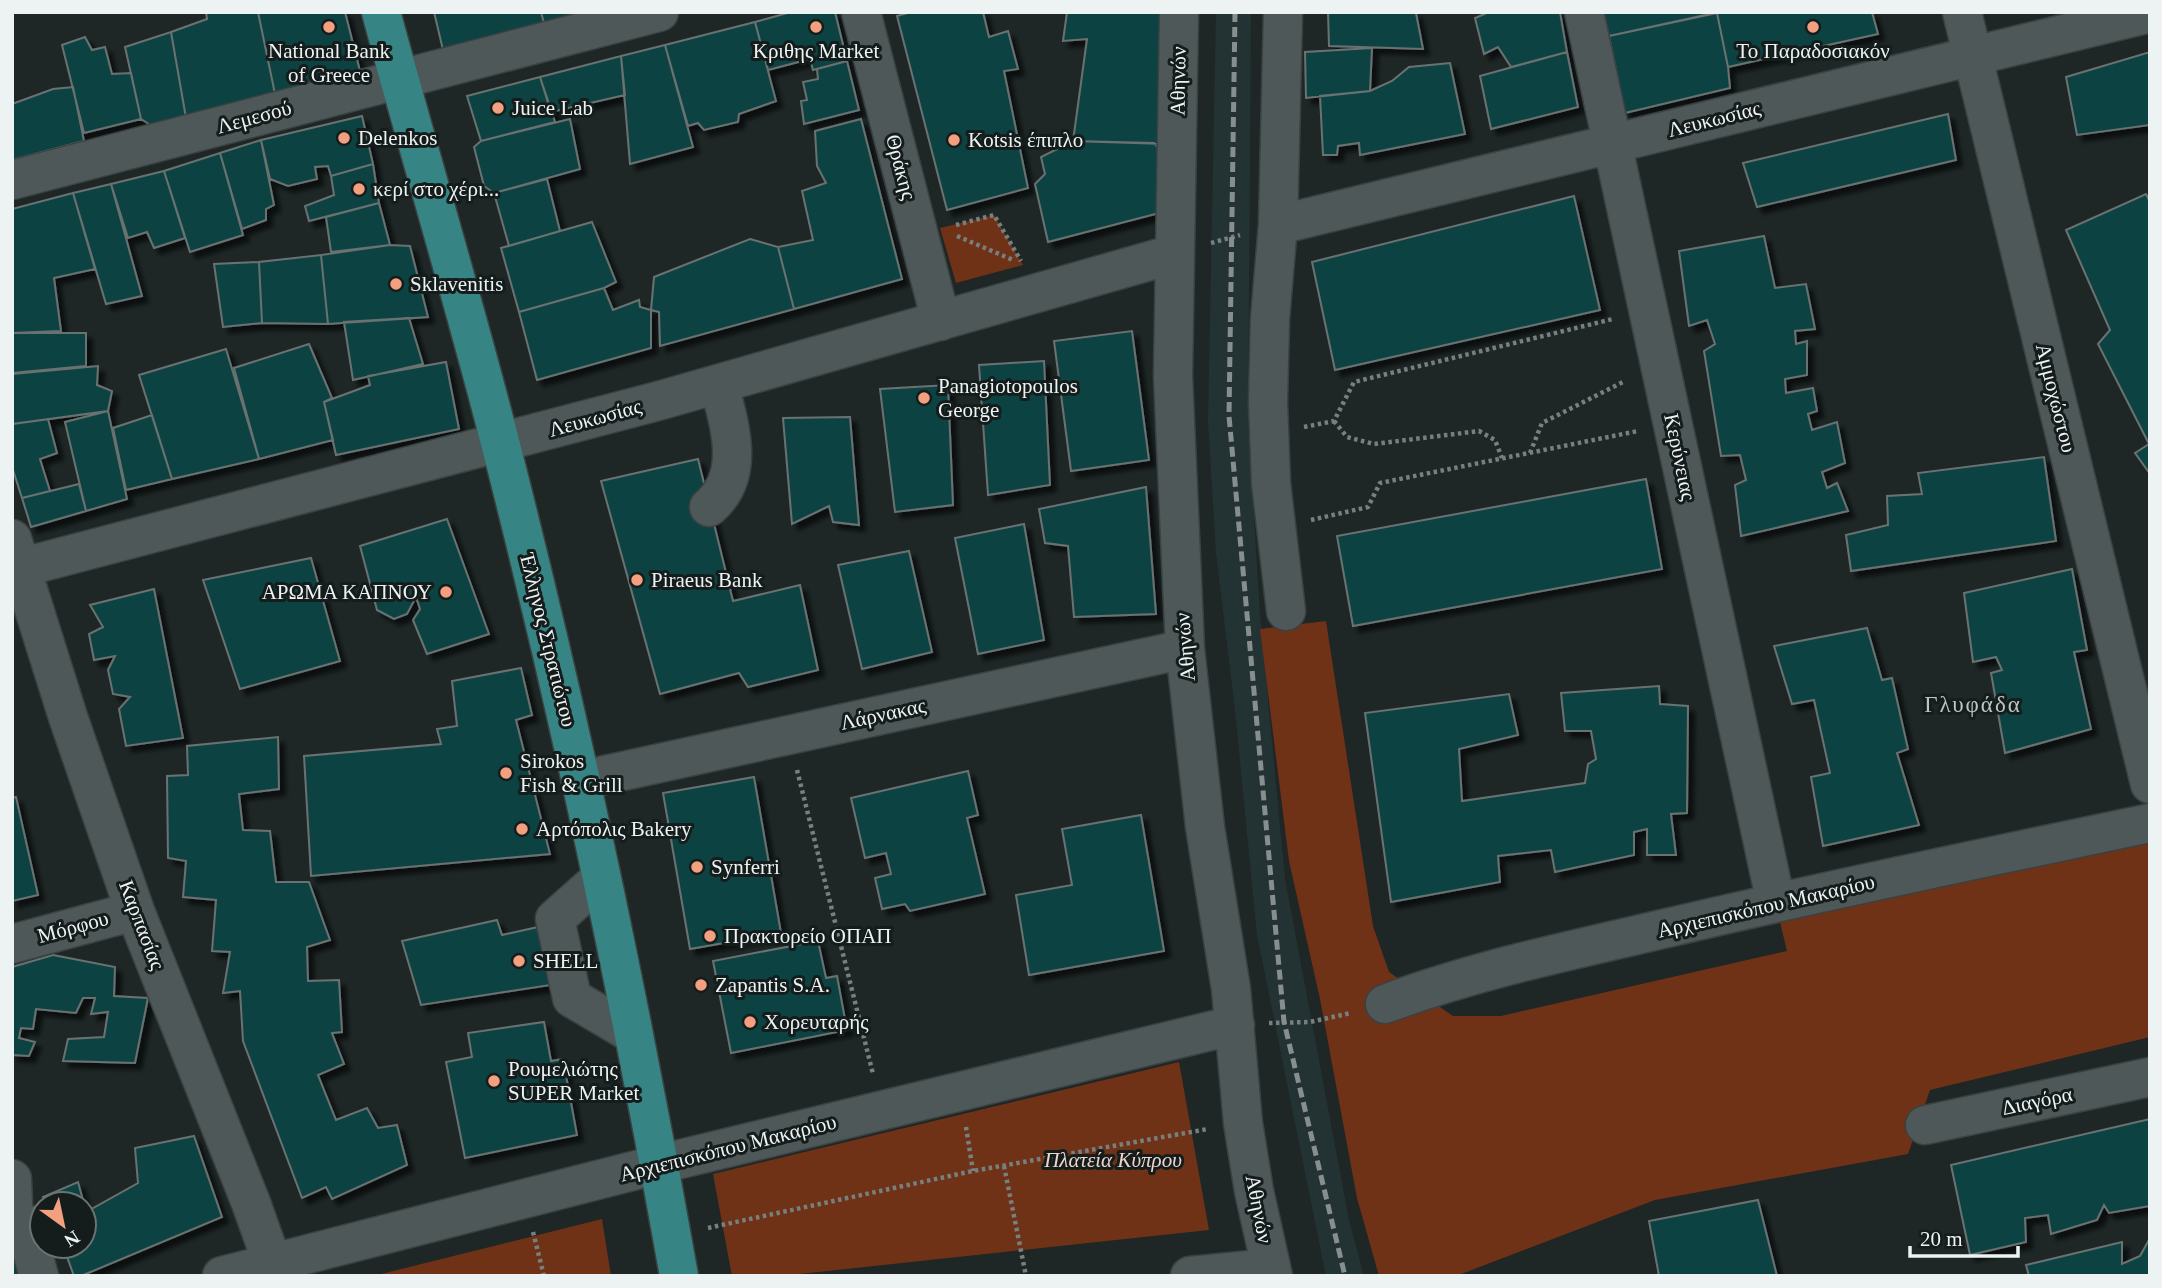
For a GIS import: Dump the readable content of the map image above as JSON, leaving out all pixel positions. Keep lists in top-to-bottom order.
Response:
{
  "streets": {
    "main road": ["Έλληνος Στρατιώτου"],
    "street": [
      "Αθηνών",
      "Λεμεσού",
      "Λευκωσίας",
      "Θράκης",
      "Αμμοχώστου",
      "Κερύνειας",
      "Λάρνακας",
      "Αρχιεπισκόπου Μακαρίου",
      "Καρπασίας",
      "Μόρφου",
      "Διαγόρα"
    ]
  },
  "crossings": [
    ["Αθηνών", "Λευκωσίας"],
    ["Αθηνών", "Λάρνακας"],
    ["Αθηνών", "Αρχιεπισκόπου Μακαρίου"],
    ["Λεμεσού", "Έλληνος Στρατιώτου"],
    ["Λευκωσίας", "Θράκης"],
    ["Λευκωσίας", "Αμμοχώστου"],
    ["Λευκωσίας", "Κερύνειας"],
    ["Λευκωσίας", "Έλληνος Στρατιώτου"],
    ["Λευκωσίας", "Καρπασίας"],
    ["Κερύνειας", "Αρχιεπισκόπου Μακαρίου"],
    ["Έλληνος Στρατιώτου", "Λάρνακας"],
    ["Έλληνος Στρατιώτου", "Αρχιεπισκόπου Μακαρίου"],
    ["Αρχιεπισκόπου Μακαρίου", "Καρπασίας"],
    ["Καρπασίας", "Μόρφου"]
  ],
  "districts": ["Γλυφάδα"],
  "parks": ["Πλατεία Κύπρου"],
  "places": [
    "National Bank of Greece",
    "Κριθης Market",
    "Το Παραδοσιακόν",
    "Juice Lab",
    "Delenkos",
    "Kotsis έπιπλο",
    "κερί στο χέρι...",
    "Sklavenitis",
    "Panagiotopoulos George",
    "Piraeus Bank",
    "ΑΡΩΜΑ ΚΑΠΝΟΥ",
    "Sirokos Fish & Grill",
    "Αρτόπολις Bakery",
    "Synferri",
    "Πρακτορείο ΟΠΑΠ",
    "SHELL",
    "Zapantis S.A.",
    "Xoρευταρής",
    "Ρουμελιώτης SUPER Market"
  ],
  "scale_bar": "20 m",
  "north": "bottom right"
}
